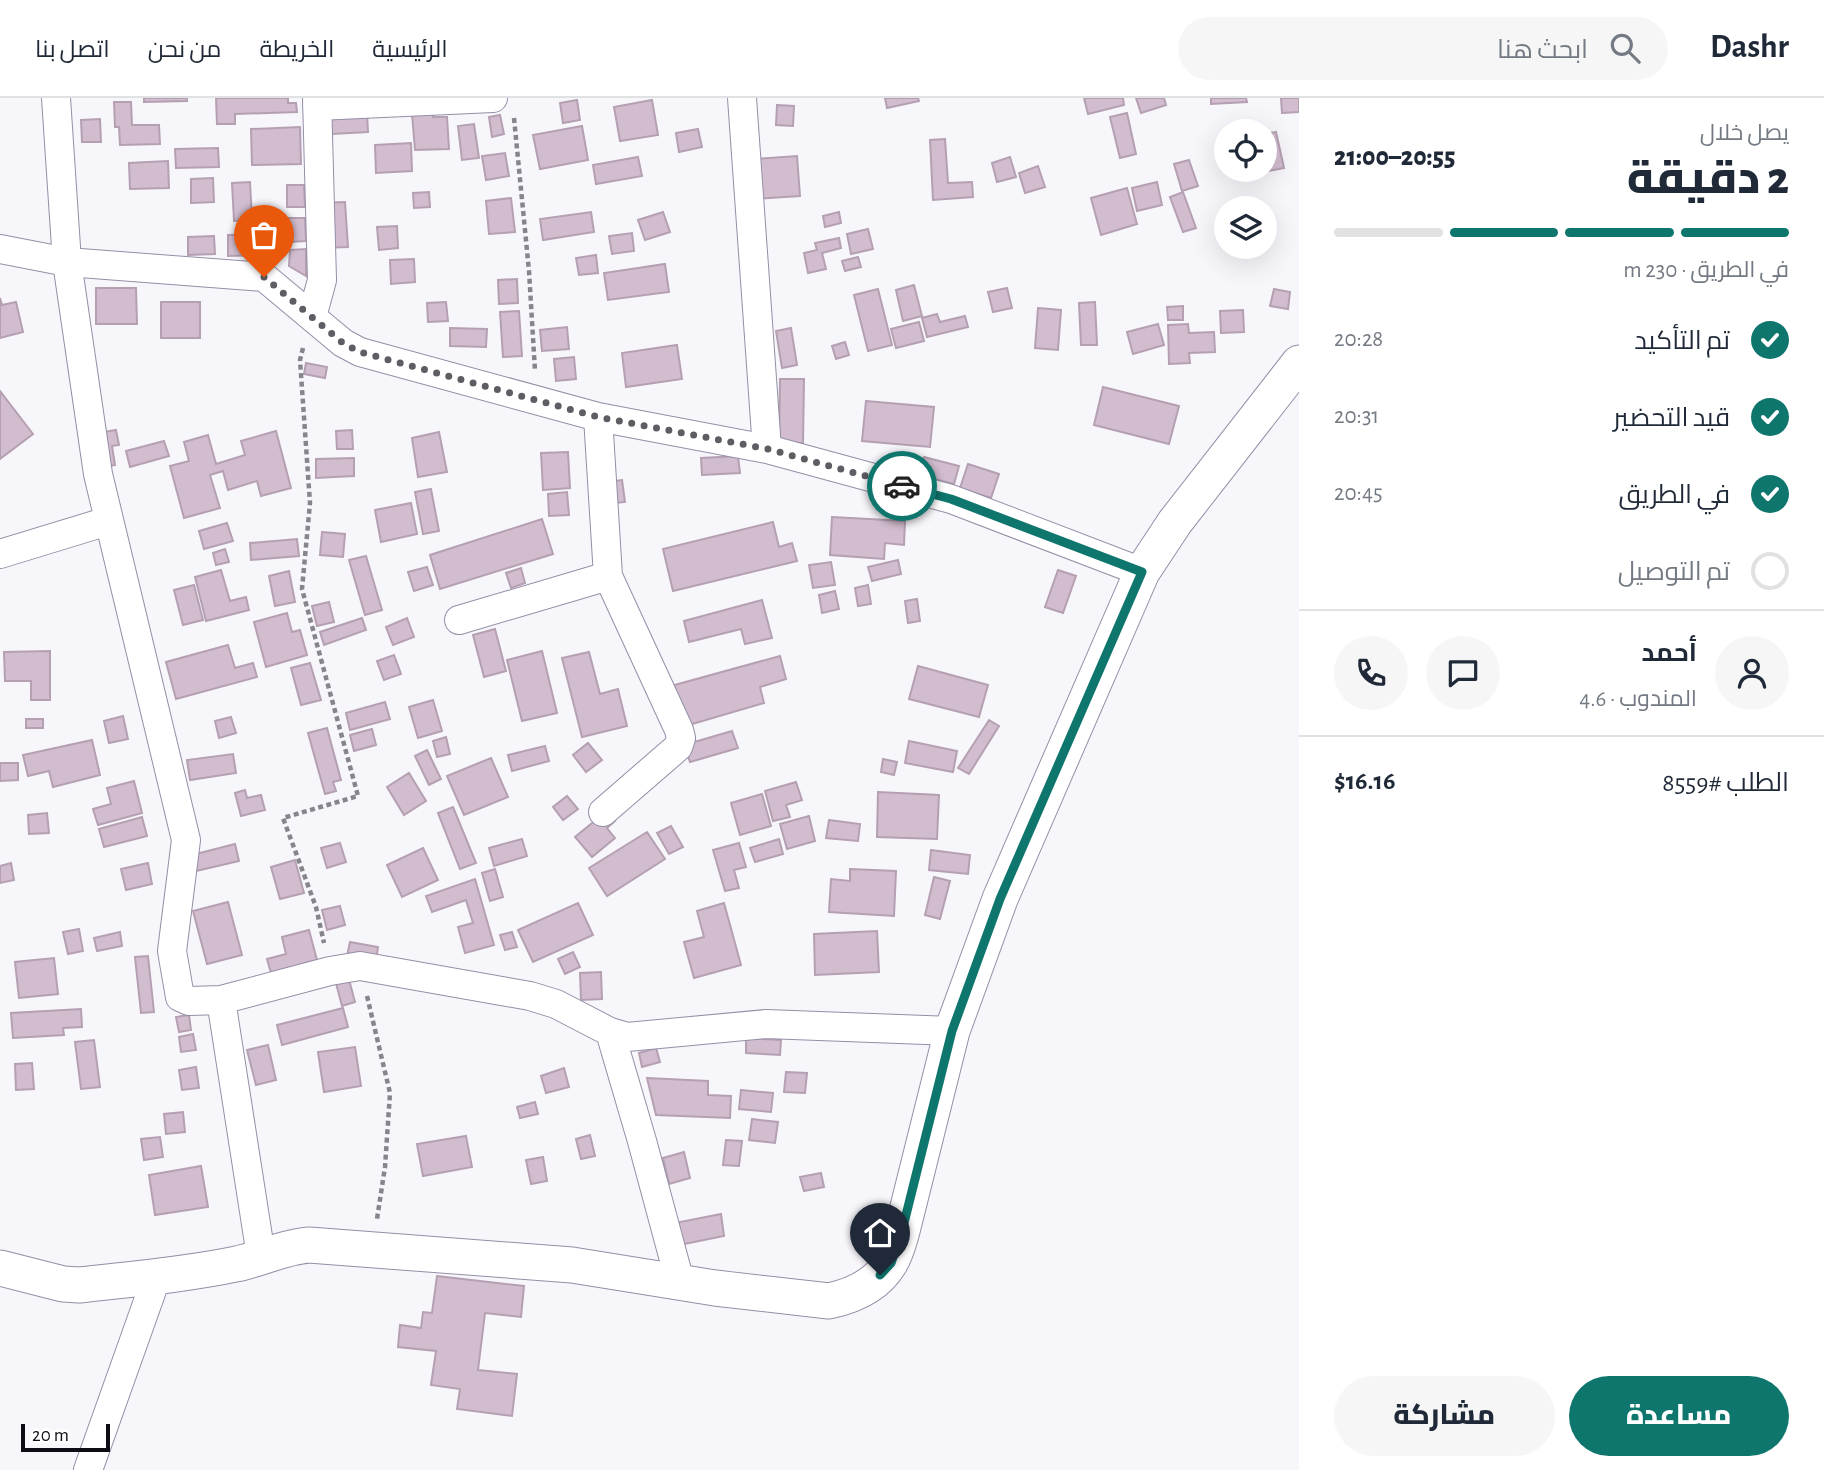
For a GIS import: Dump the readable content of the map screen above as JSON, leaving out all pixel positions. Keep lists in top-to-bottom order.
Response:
{
  "scale_bar": "20 m",
  "page": {
    "header": "Dashr",
    "search": "ابحث هنا",
    "nav": [
      "الرئيسية",
      "الخريطة",
      "من نحن",
      "اتصل بنا"
    ],
    "heading": ["2 دقيقة", "يصل خلال", "20:55–21:00"],
    "panel": [
      "أحمد",
      "المندوب · 4.6",
      "الطلب #8559",
      "$16.16"
    ],
    "bar": "في الطريق · 230 m",
    "list": [
      ["تم التأكيد", "20:28"],
      ["قيد التحضير", "20:31"],
      ["في الطريق", "20:45"],
      "تم التوصيل"
    ],
    "buttons": ["مساعدة", "مشاركة"],
    "scale": "20 m"
  }
}
